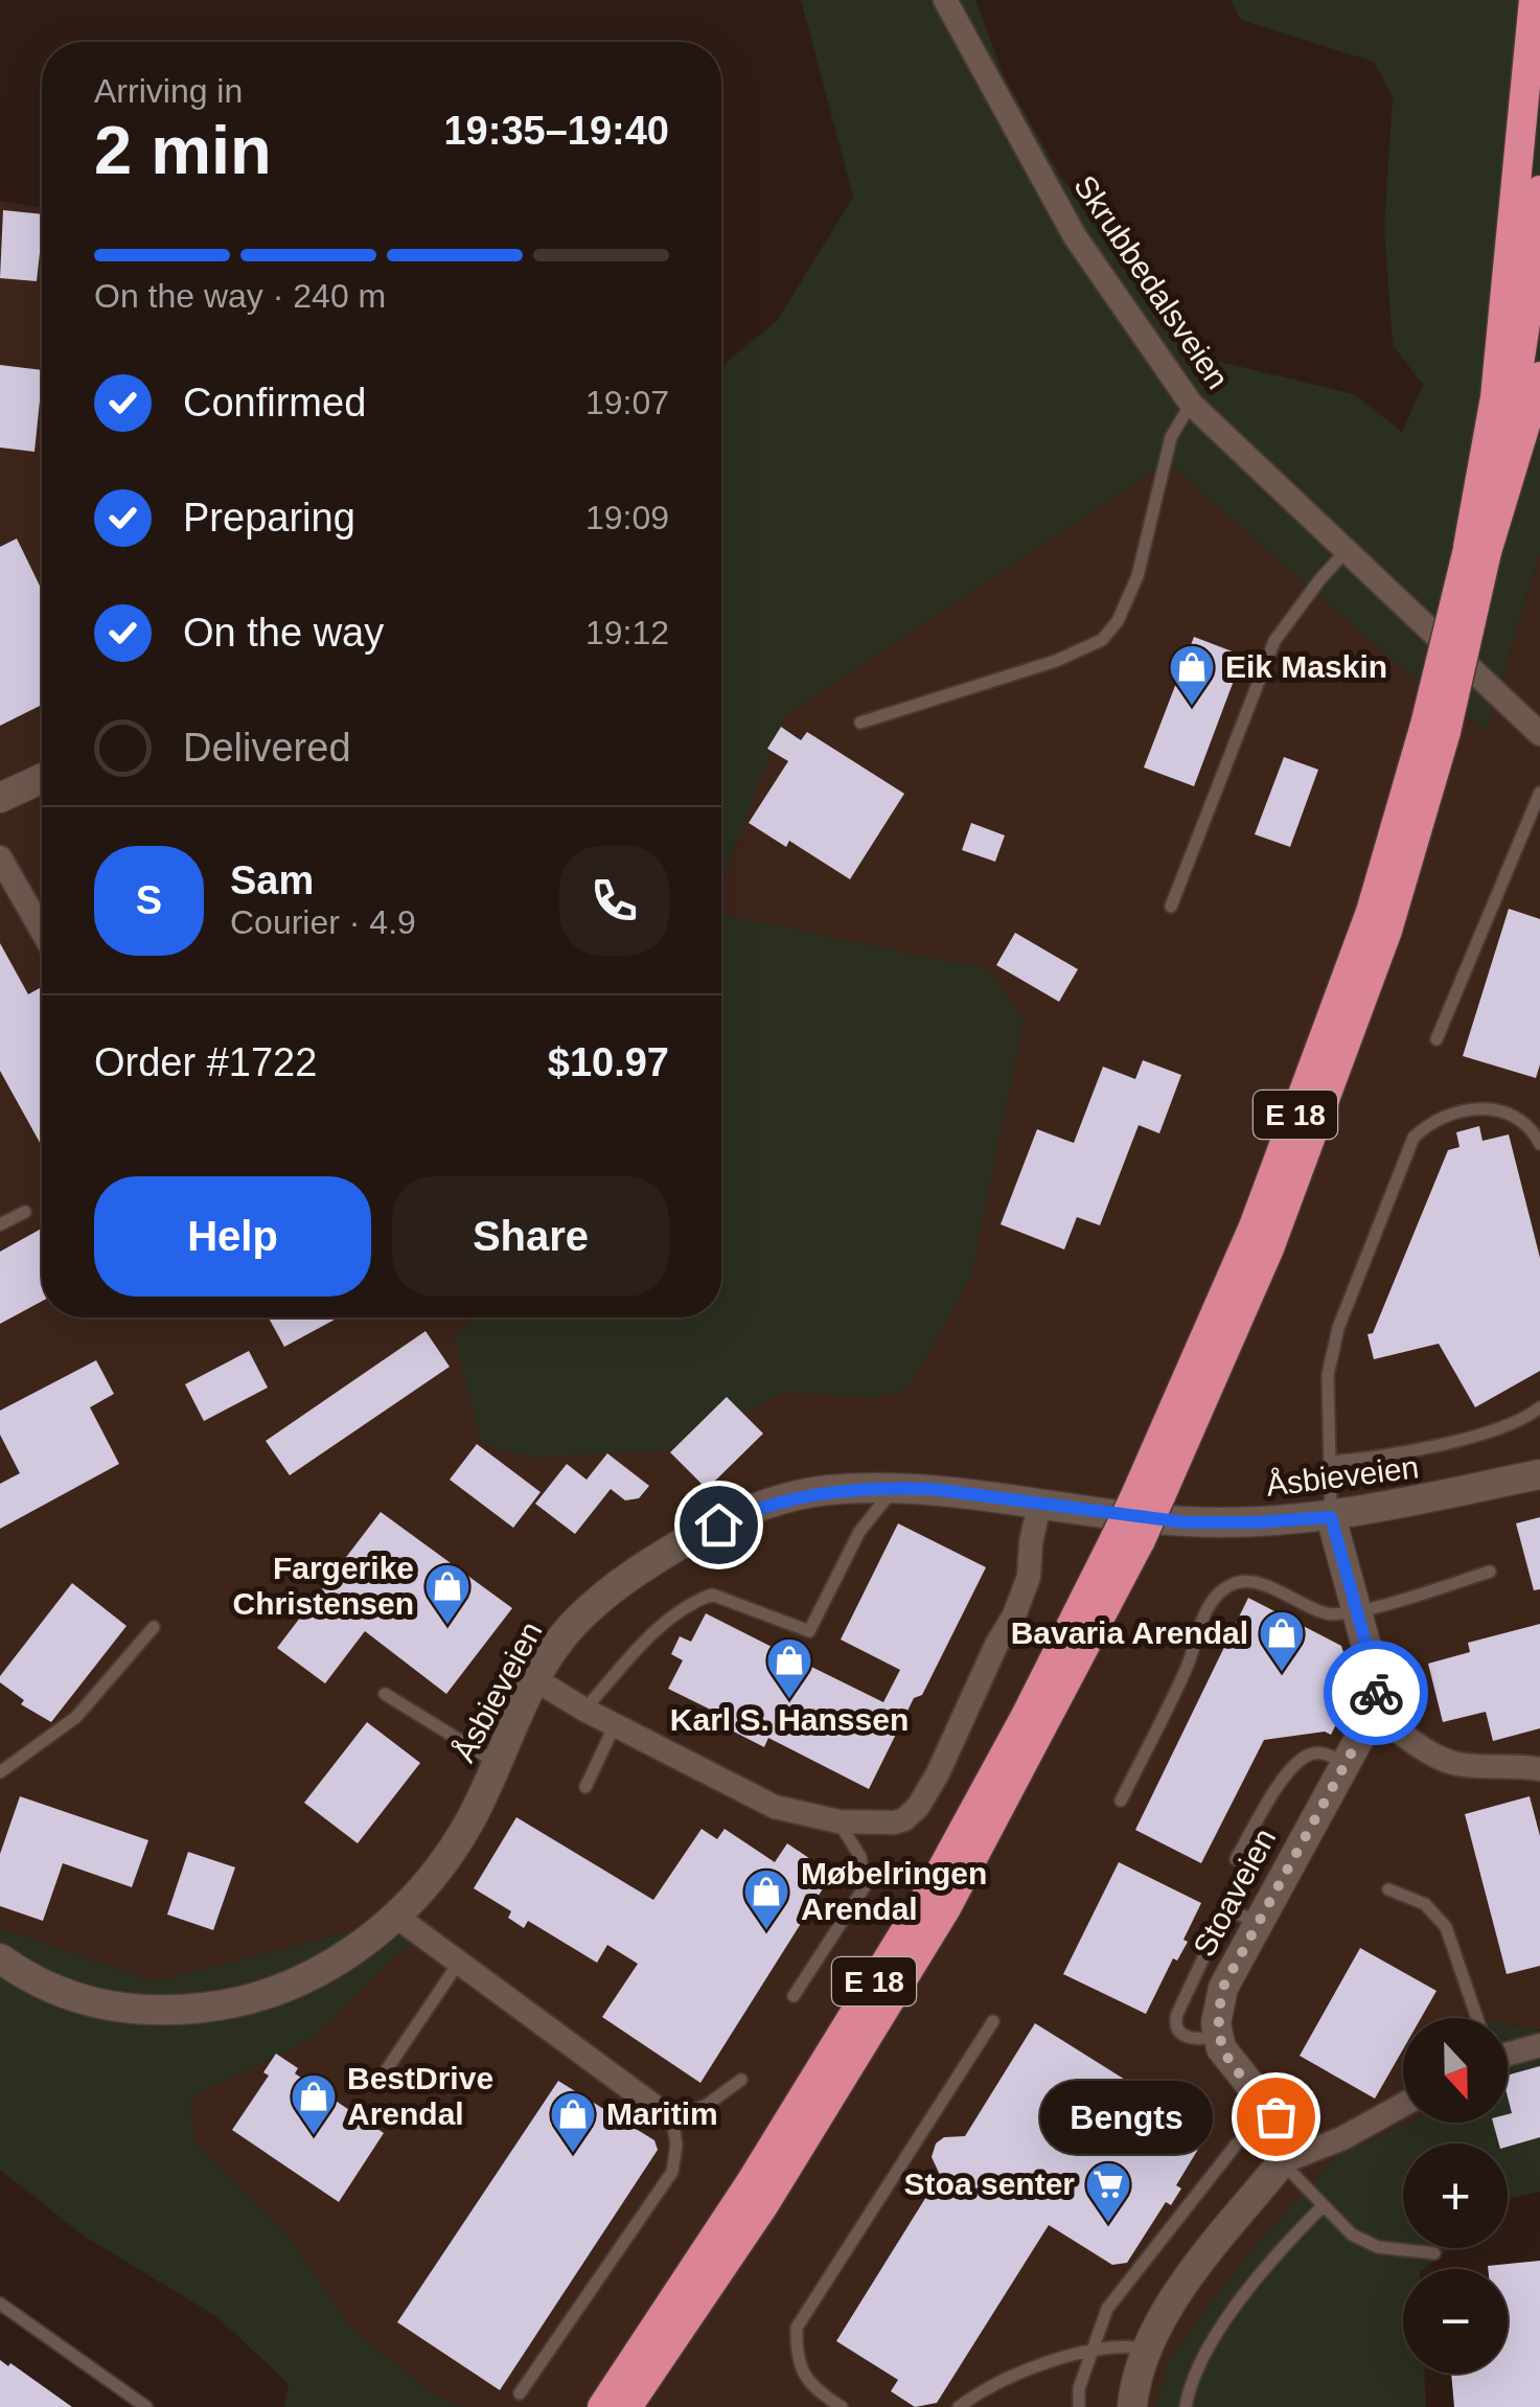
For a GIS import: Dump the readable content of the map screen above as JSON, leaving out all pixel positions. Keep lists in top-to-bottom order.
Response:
{
  "streets": {
    "highway": ["E 18"],
    "street": ["Skrubbedalsveien", "Åsbieveien", "Stoaveien"]
  },
  "places": {
    "shop": [
      "Eik Maskin",
      "Fargerike Christensen",
      "Bavaria Arendal",
      "Karl S. Hanssen",
      "Møbelringen Arendal",
      "BestDrive Arendal",
      "Maritim"
    ],
    "other": ["Bengts"],
    "supermarket": ["Stoa senter"]
  },
  "north": "bottom",
  "page": {
    "heading": ["2 min", "Arriving in", "19:35–19:40"],
    "panel": [
      "Sam",
      "Courier · 4.9",
      "Order #1722",
      "$10.97"
    ],
    "bar": "On the way · 240 m",
    "list": [
      ["Confirmed", "19:07"],
      ["Preparing", "19:09"],
      ["On the way", "19:12"],
      "Delivered"
    ],
    "round": "S",
    "buttons": ["Help", "Share"],
    "map_buttons": ["+", "−"],
    "bubble": "Bengts"
  }
}
